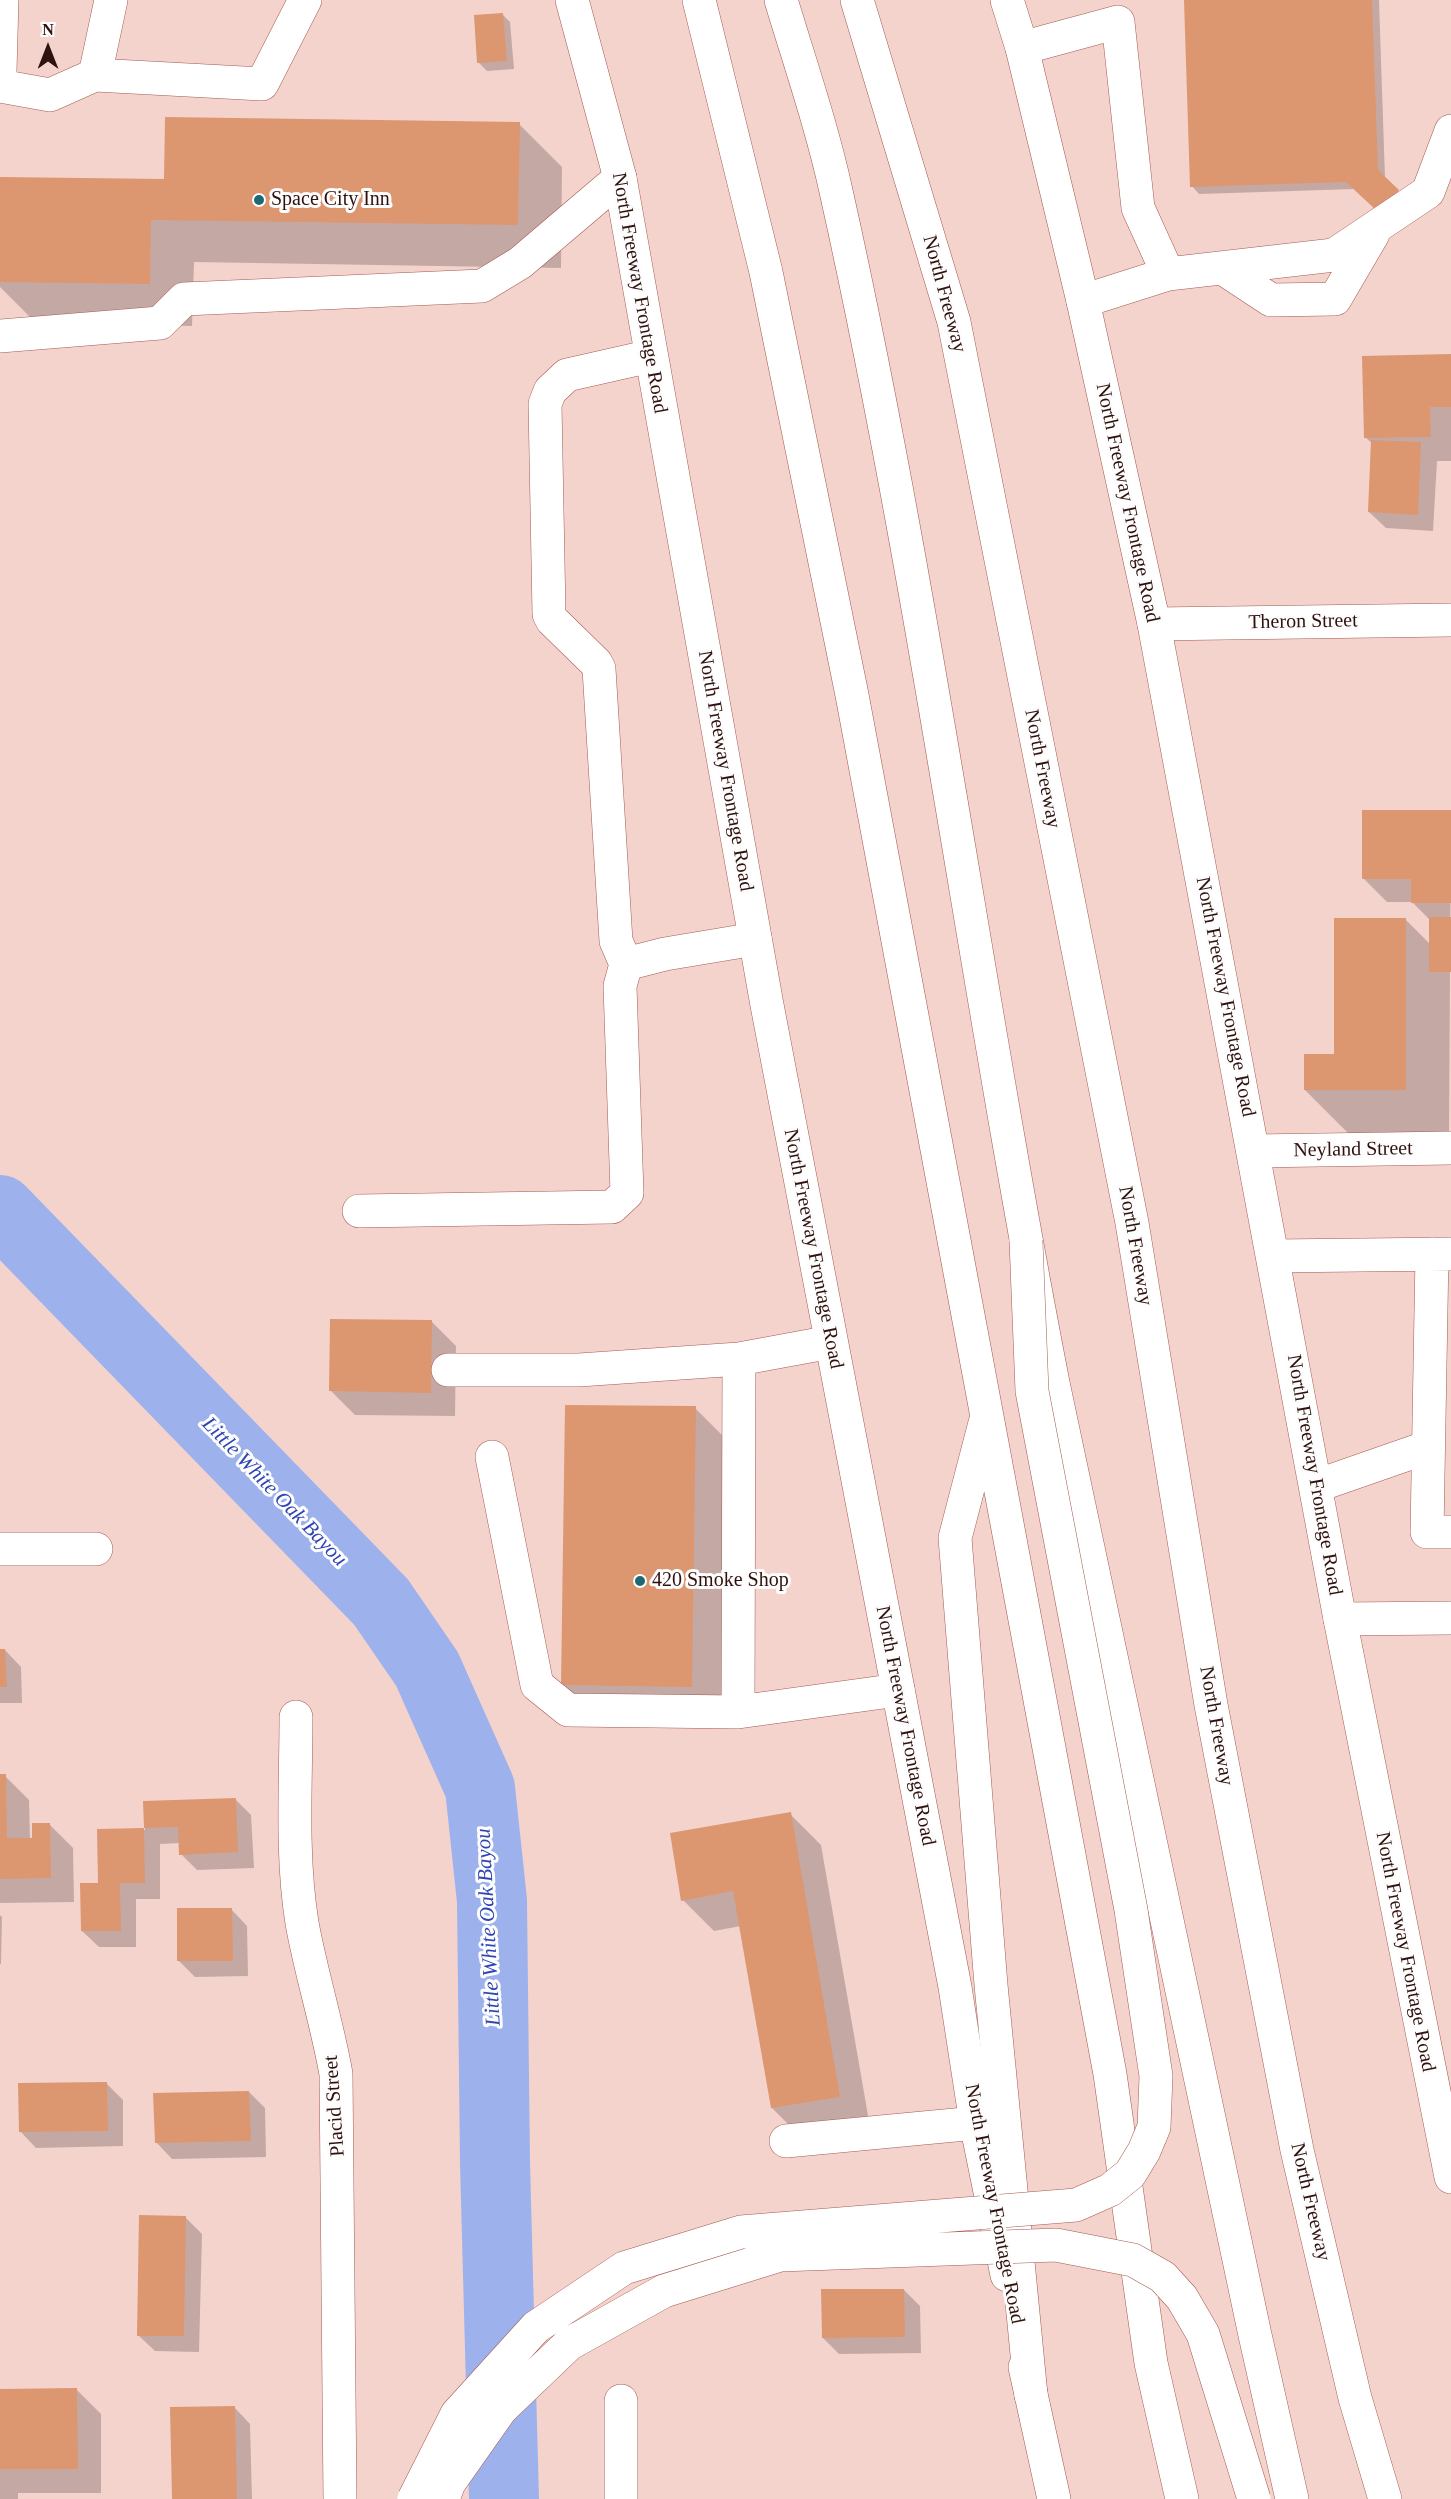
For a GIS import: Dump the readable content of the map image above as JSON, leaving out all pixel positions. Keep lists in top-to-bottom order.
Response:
{
  "streets": {
    "main road": [
      "North Freeway Frontage Road",
      "North Freeway",
      "Theron Street",
      "Neyland Street",
      "Placid Street"
    ]
  },
  "crossings": [
    ["North Freeway Frontage Road", "Theron Street"],
    ["North Freeway Frontage Road", "Neyland Street"]
  ],
  "water": ["Little White Oak Bayou"],
  "places": ["Space City Inn", "420 Smoke Shop"],
  "north": "top"
}
